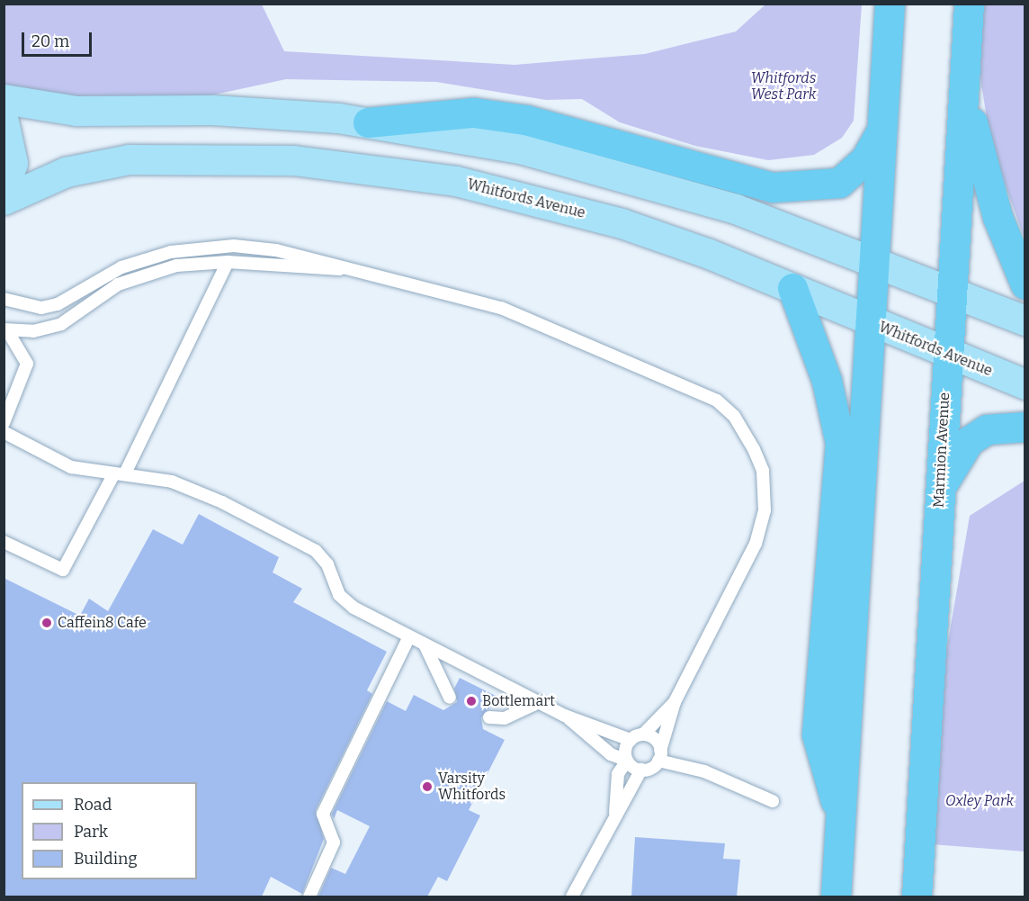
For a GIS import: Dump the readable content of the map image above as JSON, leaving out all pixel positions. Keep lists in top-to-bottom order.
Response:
{
  "streets": {
    "highway": ["Marmion Avenue"],
    "main road": ["Whitfords Avenue"]
  },
  "crossings": [
    ["Whitfords Avenue", "Marmion Avenue"]
  ],
  "parks": ["Whitfords West Park", "Oxley Park"],
  "places": ["Caffein8 Cafe", "Bottlemart", "Varsity Whitfords"],
  "legend": ["Road", "Park", "Building"],
  "scale_bar": "20 m"
}
